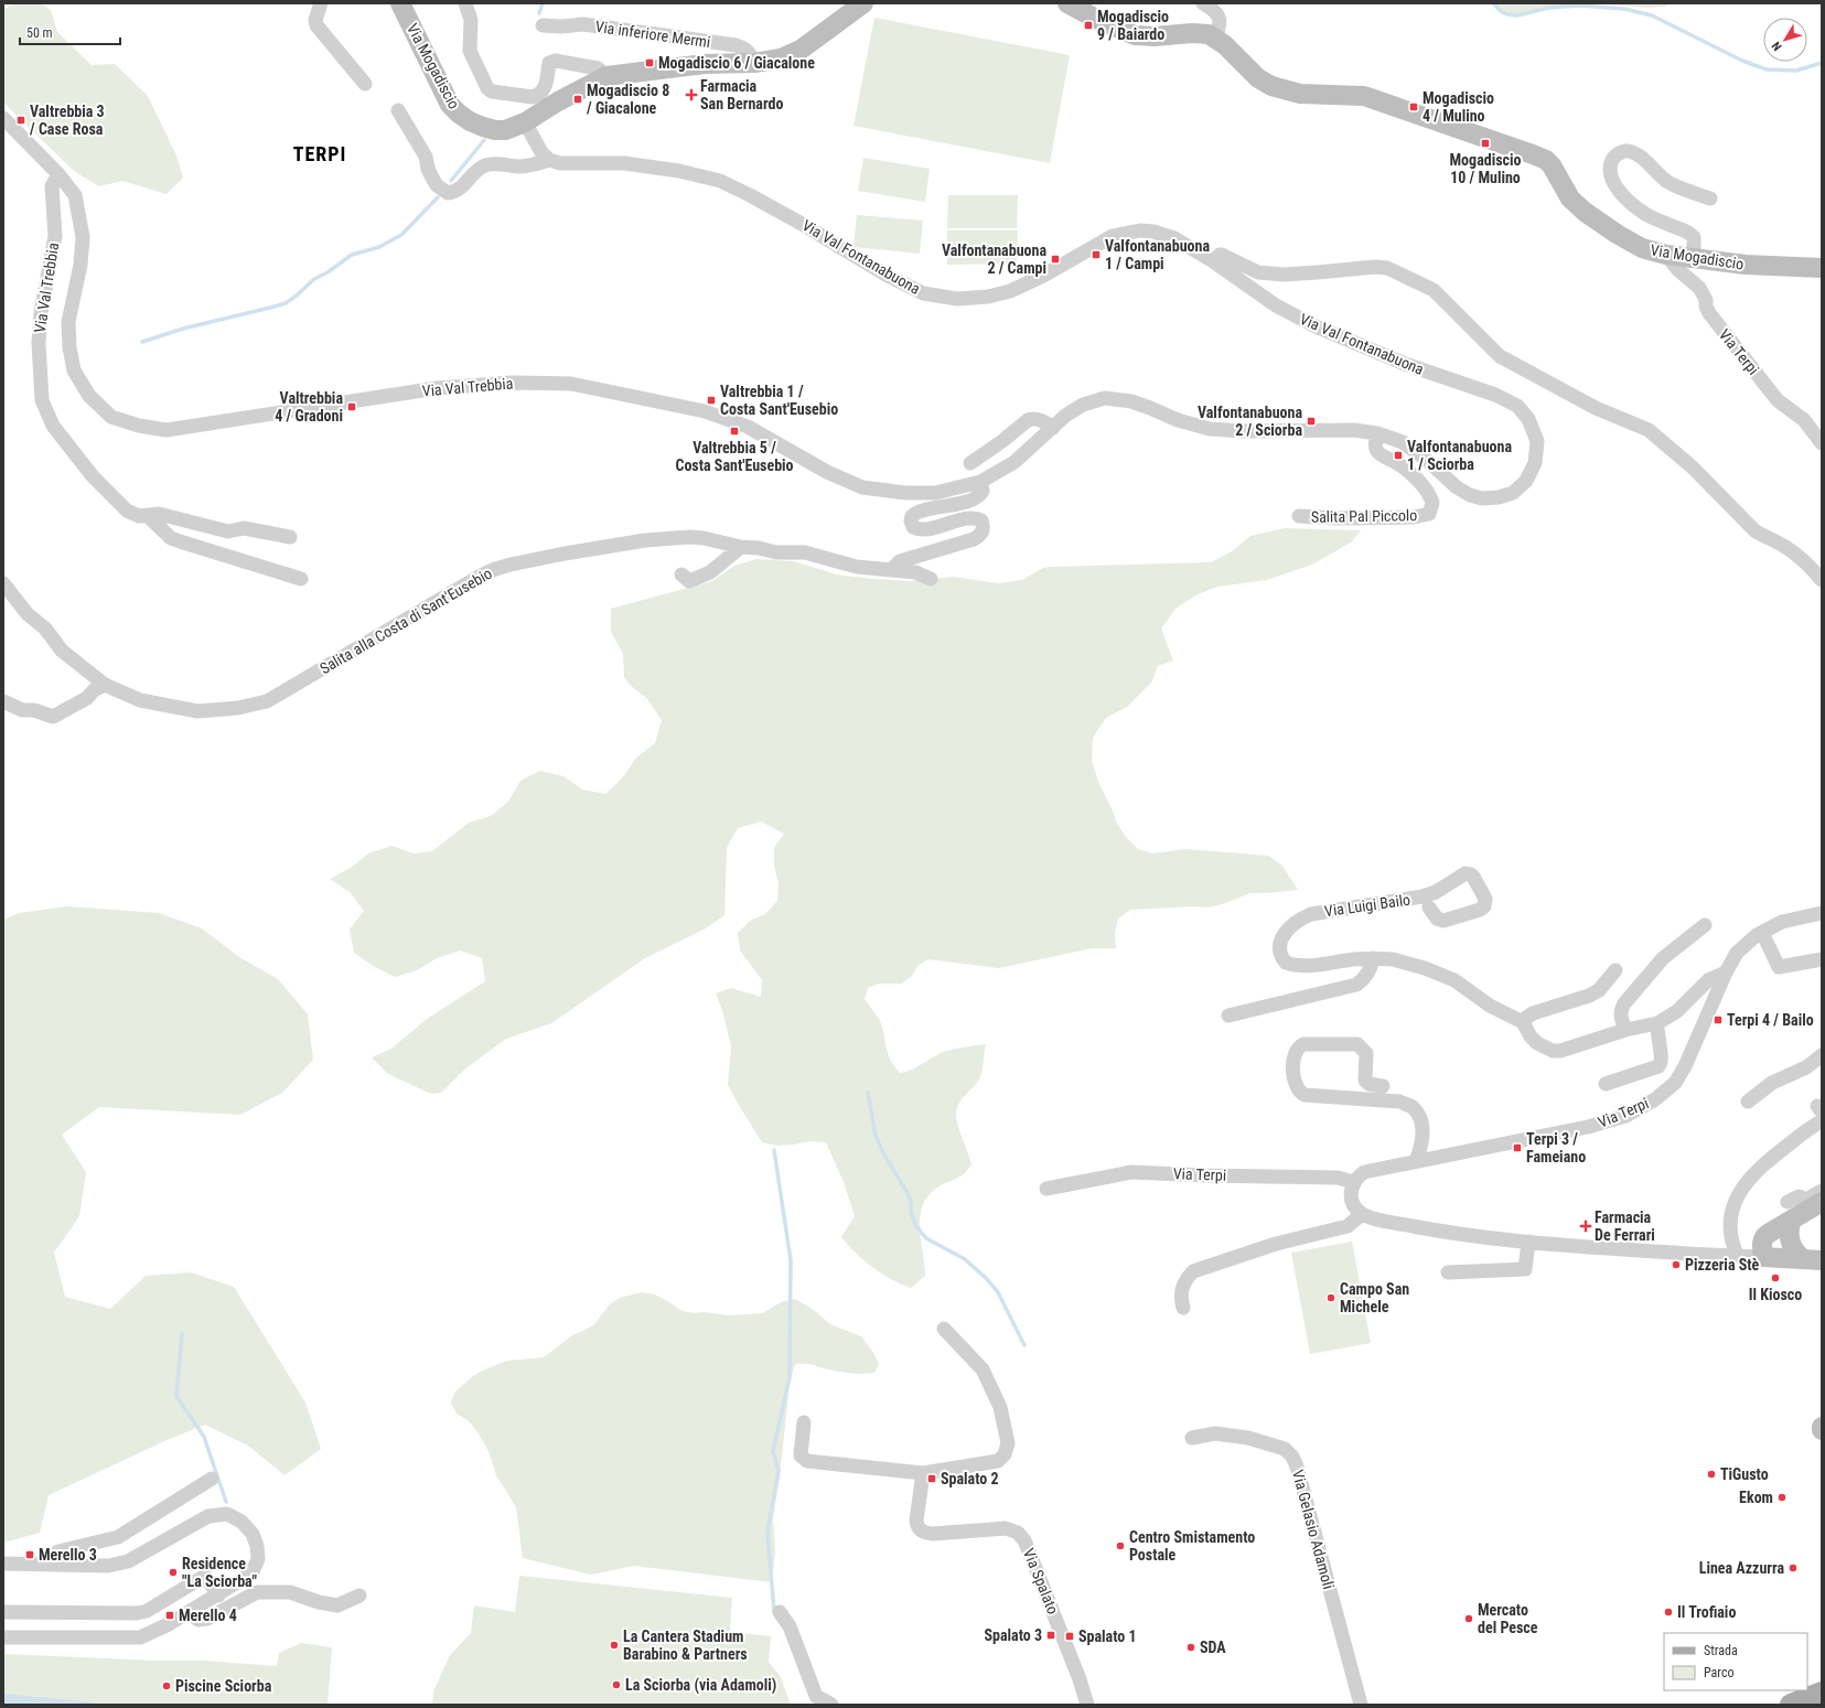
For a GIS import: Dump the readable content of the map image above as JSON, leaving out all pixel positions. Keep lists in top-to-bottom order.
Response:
{
  "streets": {
    "street": [
      "Via inferiore Mermi",
      "Via Mogadiscio",
      "Via Val Fontanabuona",
      "Via Val Trebbia",
      "Via Terpi",
      "Salita Pal Piccolo",
      "Salita alla Costa di Sant'Eusebio",
      "Via Luigi Bailo",
      "Via Gelasio Adamoli",
      "Via Spalato"
    ]
  },
  "crossings": [
    ["Via inferiore Mermi", "Via Mogadiscio"],
    ["Via Mogadiscio", "Via Terpi"],
    ["Via Val Fontanabuona", "Via Val Trebbia"],
    ["Via Val Fontanabuona", "Salita Pal Piccolo"]
  ],
  "districts": ["TERPI"],
  "places": {
    "transit": [
      "Mogadiscio 9 / Baiardo",
      "Mogadiscio 6 / Giacalone",
      "Mogadiscio 8 / Giacalone",
      "Mogadiscio 4 / Mulino",
      "Valtrebbia 3 / Case Rosa",
      "Mogadiscio 10 / Mulino",
      "Valfontanabuona 1 / Campi",
      "Valfontanabuona 2 / Campi",
      "Valtrebbia 1 / Costa Sant'Eusebio",
      "Valtrebbia 4 / Gradoni",
      "Valfontanabuona 2 / Sciorba",
      "Valtrebbia 5 / Costa Sant'Eusebio",
      "Valfontanabuona 1 / Sciorba",
      "Terpi 4 / Bailo",
      "Terpi 3 / Fameiano",
      "Spalato 2",
      "Merello 3",
      "Merello 4",
      "Spalato 3",
      "Spalato 1"
    ],
    "health": ["Farmacia San Bernardo", "Farmacia De Ferrari"],
    "other": [
      "Pizzeria Stè",
      "Il Kiosco",
      "Campo San Michele",
      "TiGusto",
      "Ekom",
      "Centro Smistamento Postale",
      "Linea Azzurra",
      "Residence \"La Sciorba\"",
      "Il Trofiaio",
      "Mercato del Pesce",
      "La Cantera Stadium Barabino & Partners",
      "SDA",
      "La Sciorba (via Adamoli)",
      "Piscine Sciorba"
    ]
  },
  "legend": ["Strada", "Parco"],
  "scale_bar": "50 m",
  "north": "bottom left"
}
